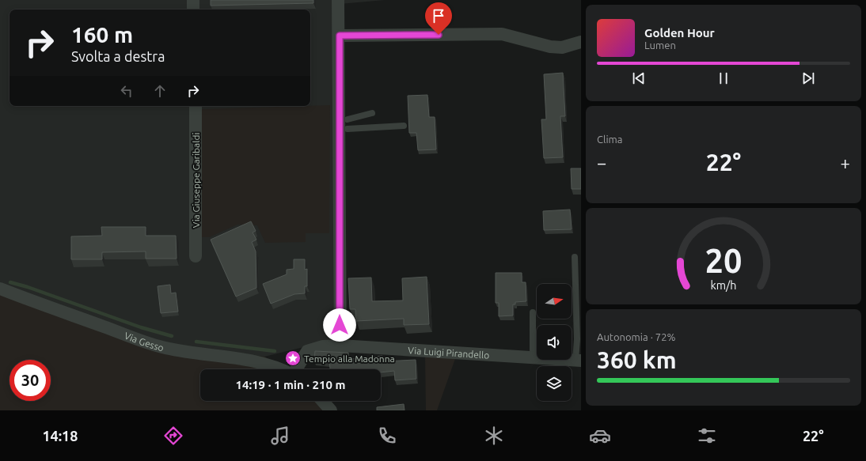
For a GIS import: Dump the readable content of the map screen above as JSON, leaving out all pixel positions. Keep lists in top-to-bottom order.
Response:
{
  "streets": {
    "street": ["Via Giuseppe Garibaldi", "Via Gesso", "Via Luigi Pirandello"]
  },
  "places": {
    "place": ["Tempio alla Madonna"]
  },
  "north": "right",
  "page": {
    "turn": ["160 m", "Svolta a destra"],
    "song": ["Golden Hour", "Lumen"],
    "tile": [
      "Clima",
      ["Autonomia · 72%", "360 km"]
    ],
    "heat": ["−", "22°", "+"],
    "limit": "30",
    "trip": "14:19 · 1 min · 210 m",
    "tabs": ["14:18", "22°"],
    "gauge": ["20", "km/h"]
  }
}
